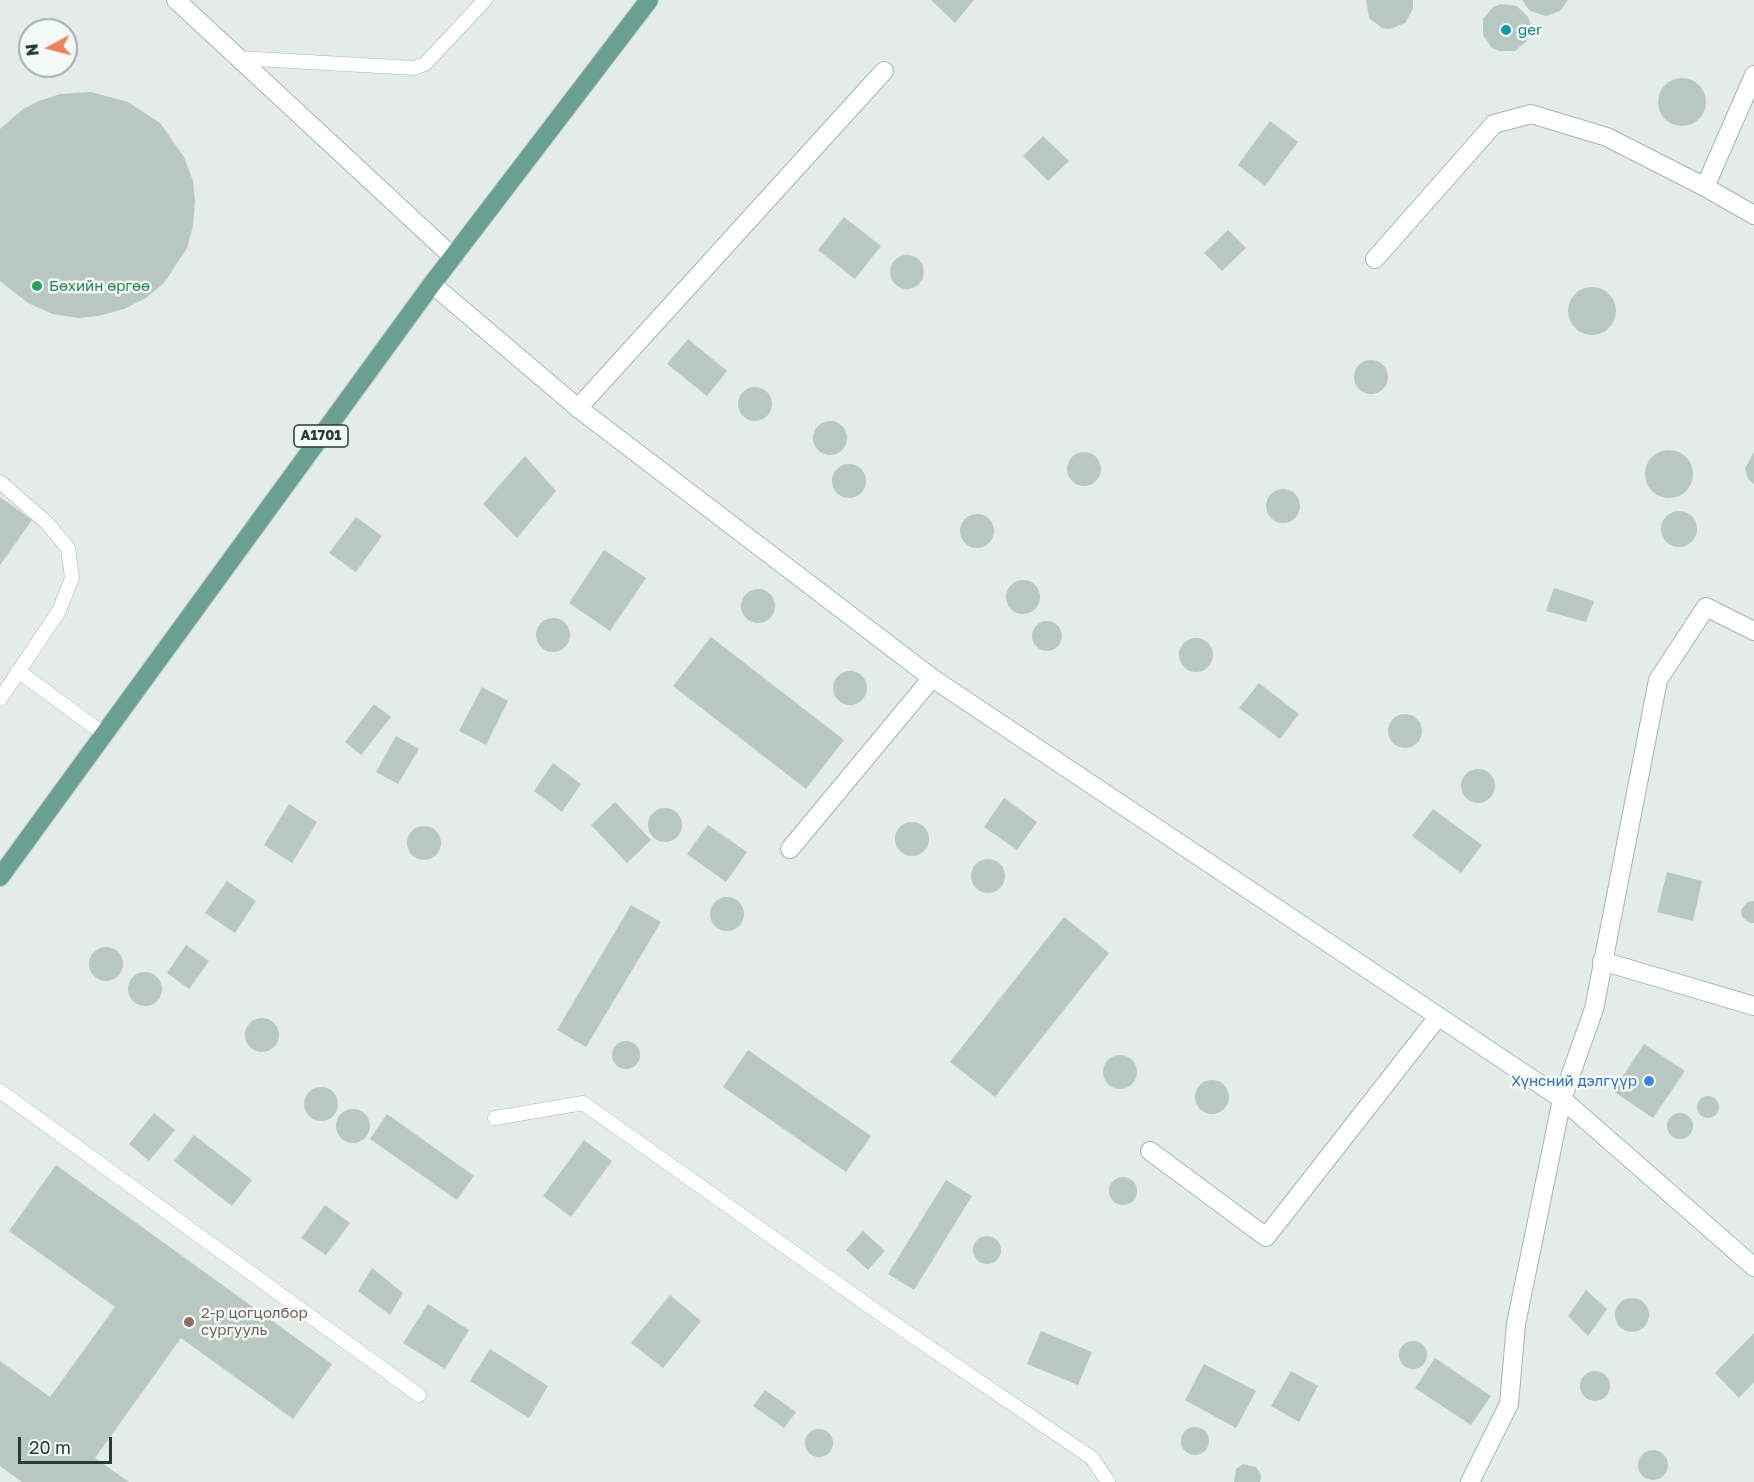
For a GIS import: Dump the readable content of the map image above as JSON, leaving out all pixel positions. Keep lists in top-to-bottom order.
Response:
{
  "streets": {
    "main road": ["A1701"]
  },
  "places": [
    "ger",
    "Бөхийн өргөө",
    "Хүнсний дэлгүүр",
    "2-р цогцолбор сургууль"
  ],
  "scale_bar": "20 m",
  "north": "left"
}
